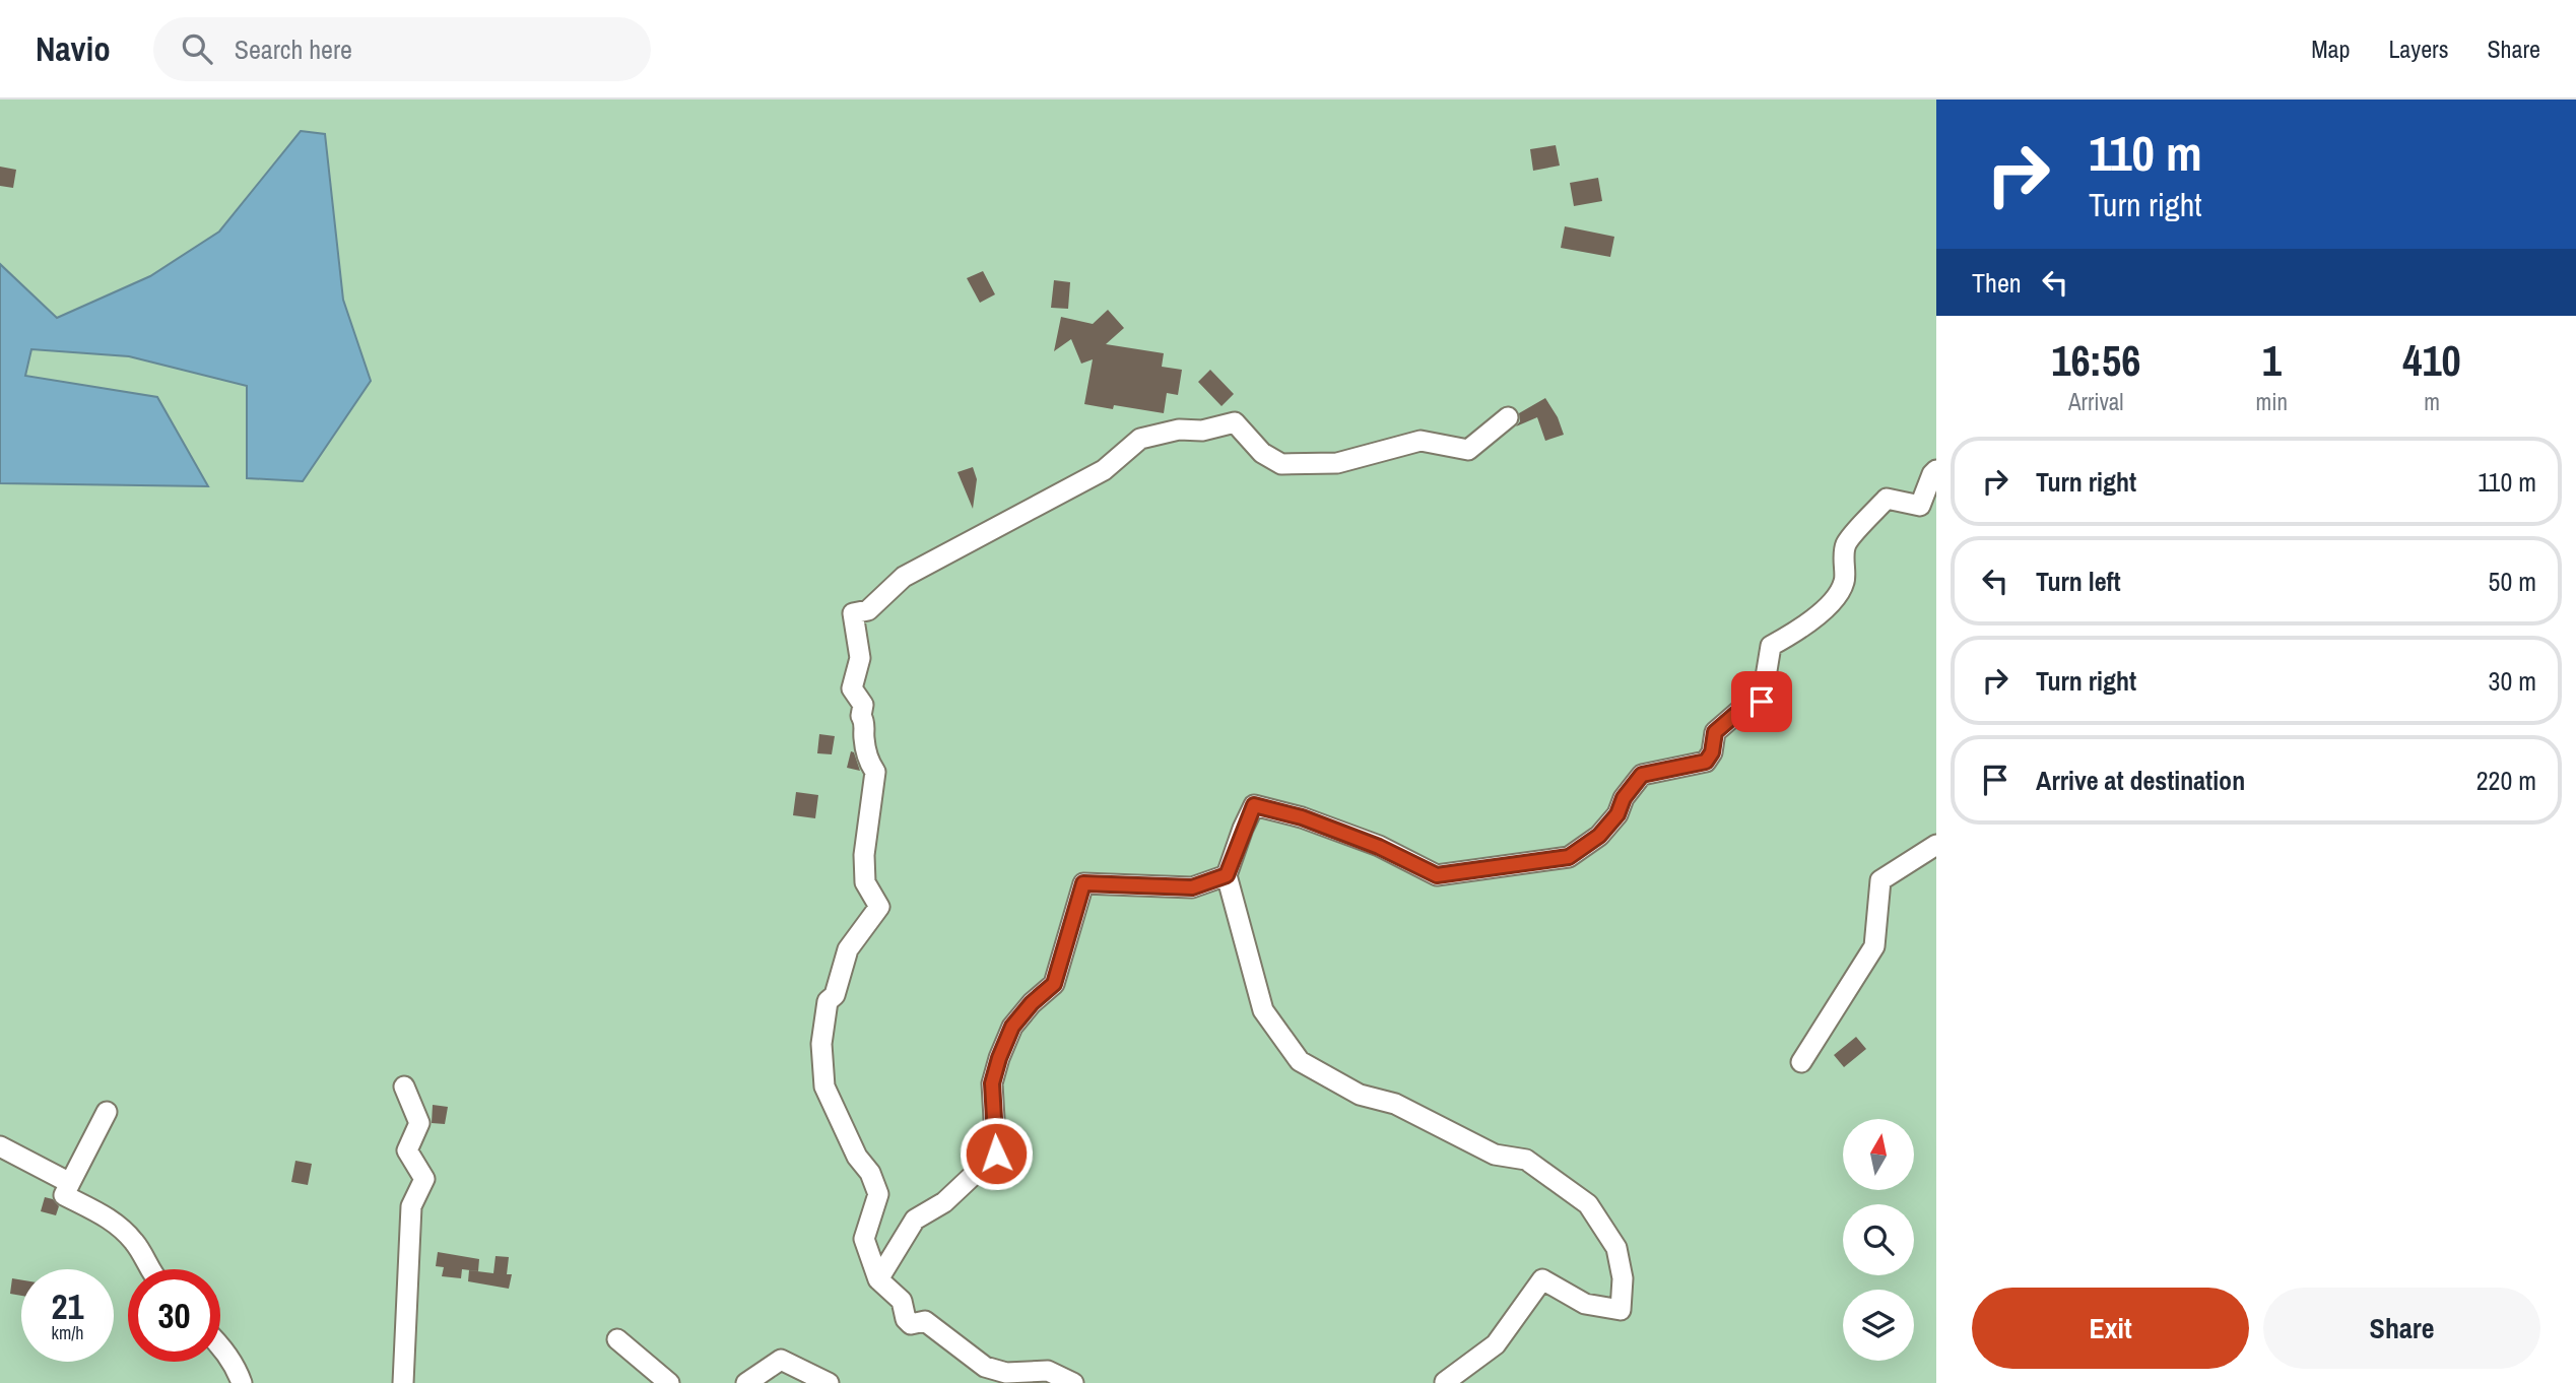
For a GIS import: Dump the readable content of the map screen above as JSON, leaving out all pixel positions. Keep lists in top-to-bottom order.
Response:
{
  "north": "top",
  "page": {
    "header": "Navio",
    "search": "Search here",
    "nav": ["Map", "Layers", "Share"],
    "turn": ["110 m", "Turn right"],
    "then": "Then",
    "eta": [
      "16:56",
      "Arrival",
      "1",
      "min",
      "410",
      "m"
    ],
    "list": [
      {
        "name": "Turn right",
        "value": "110 m"
      },
      {
        "name": "Turn left",
        "value": "50 m"
      },
      {
        "name": "Turn right",
        "value": "30 m"
      },
      {
        "name": "Arrive at destination",
        "value": "220 m"
      }
    ],
    "speed": "21 km/h",
    "limit": "30",
    "buttons": ["Exit", "Share"]
  }
}
